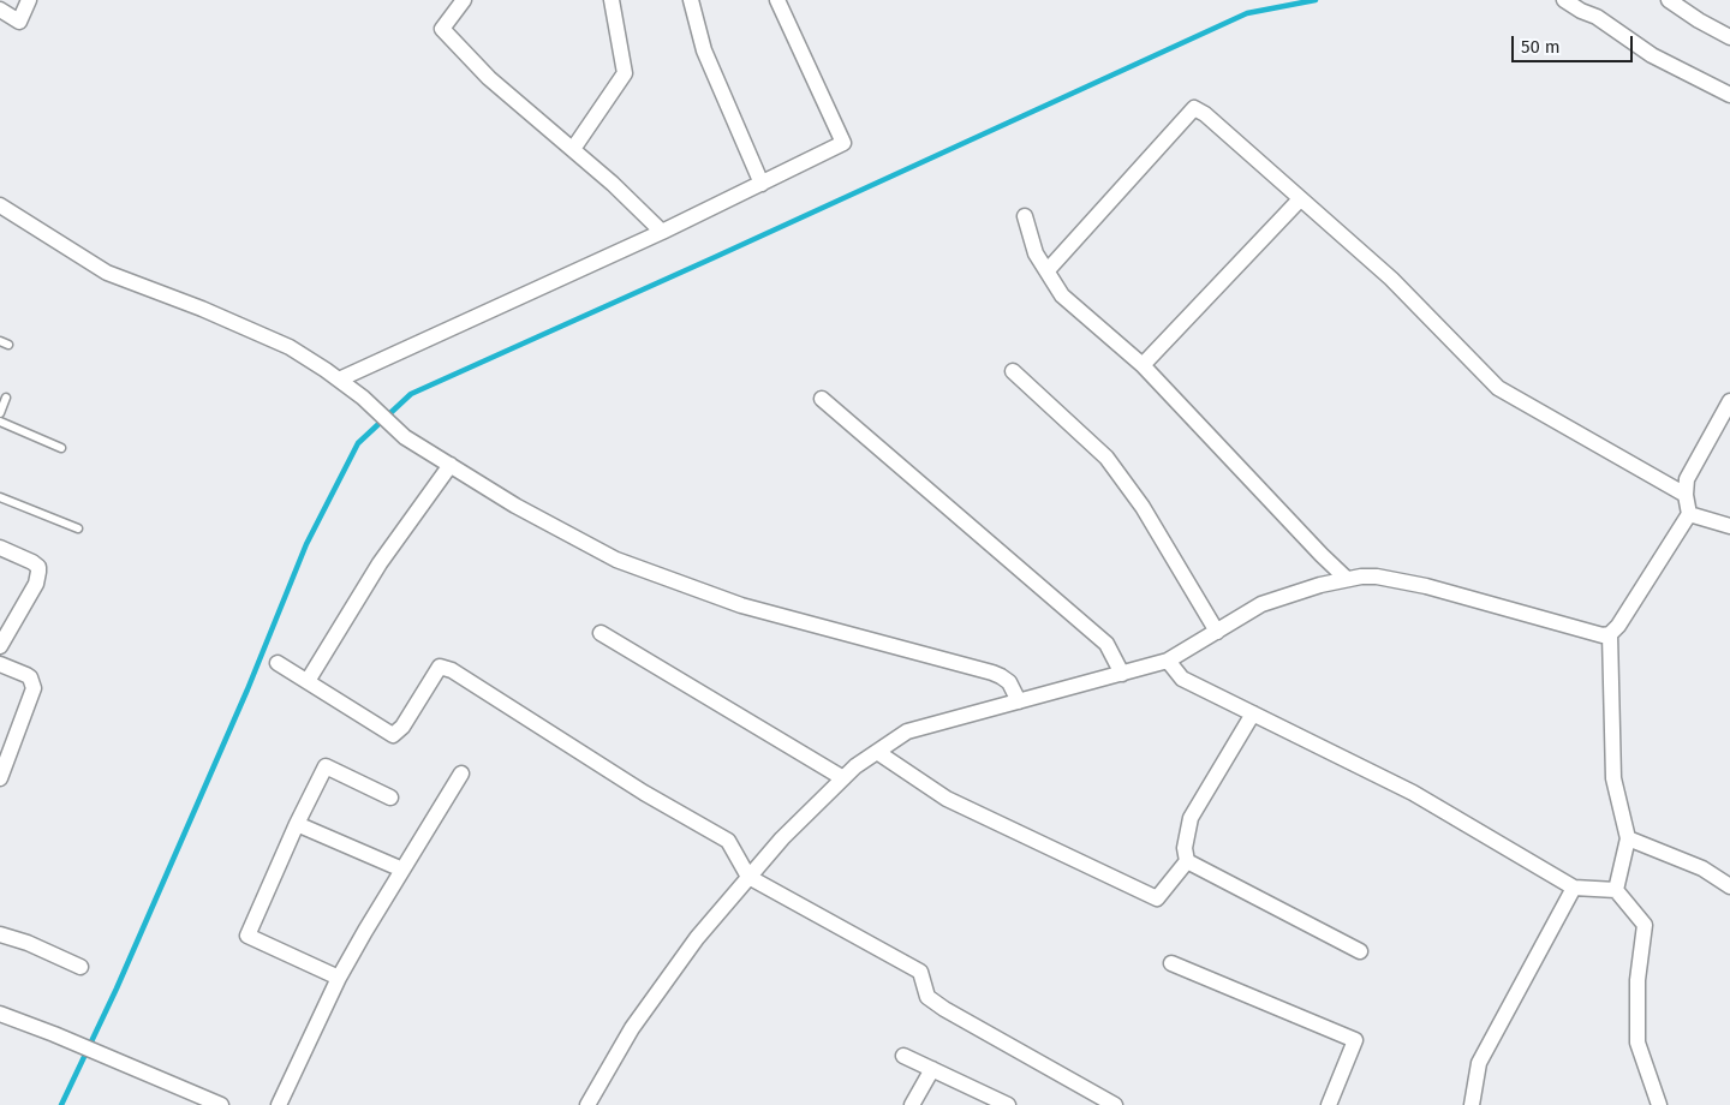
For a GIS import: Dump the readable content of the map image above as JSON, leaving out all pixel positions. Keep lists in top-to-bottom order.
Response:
{
  "scale_bar": "50 m"
}
